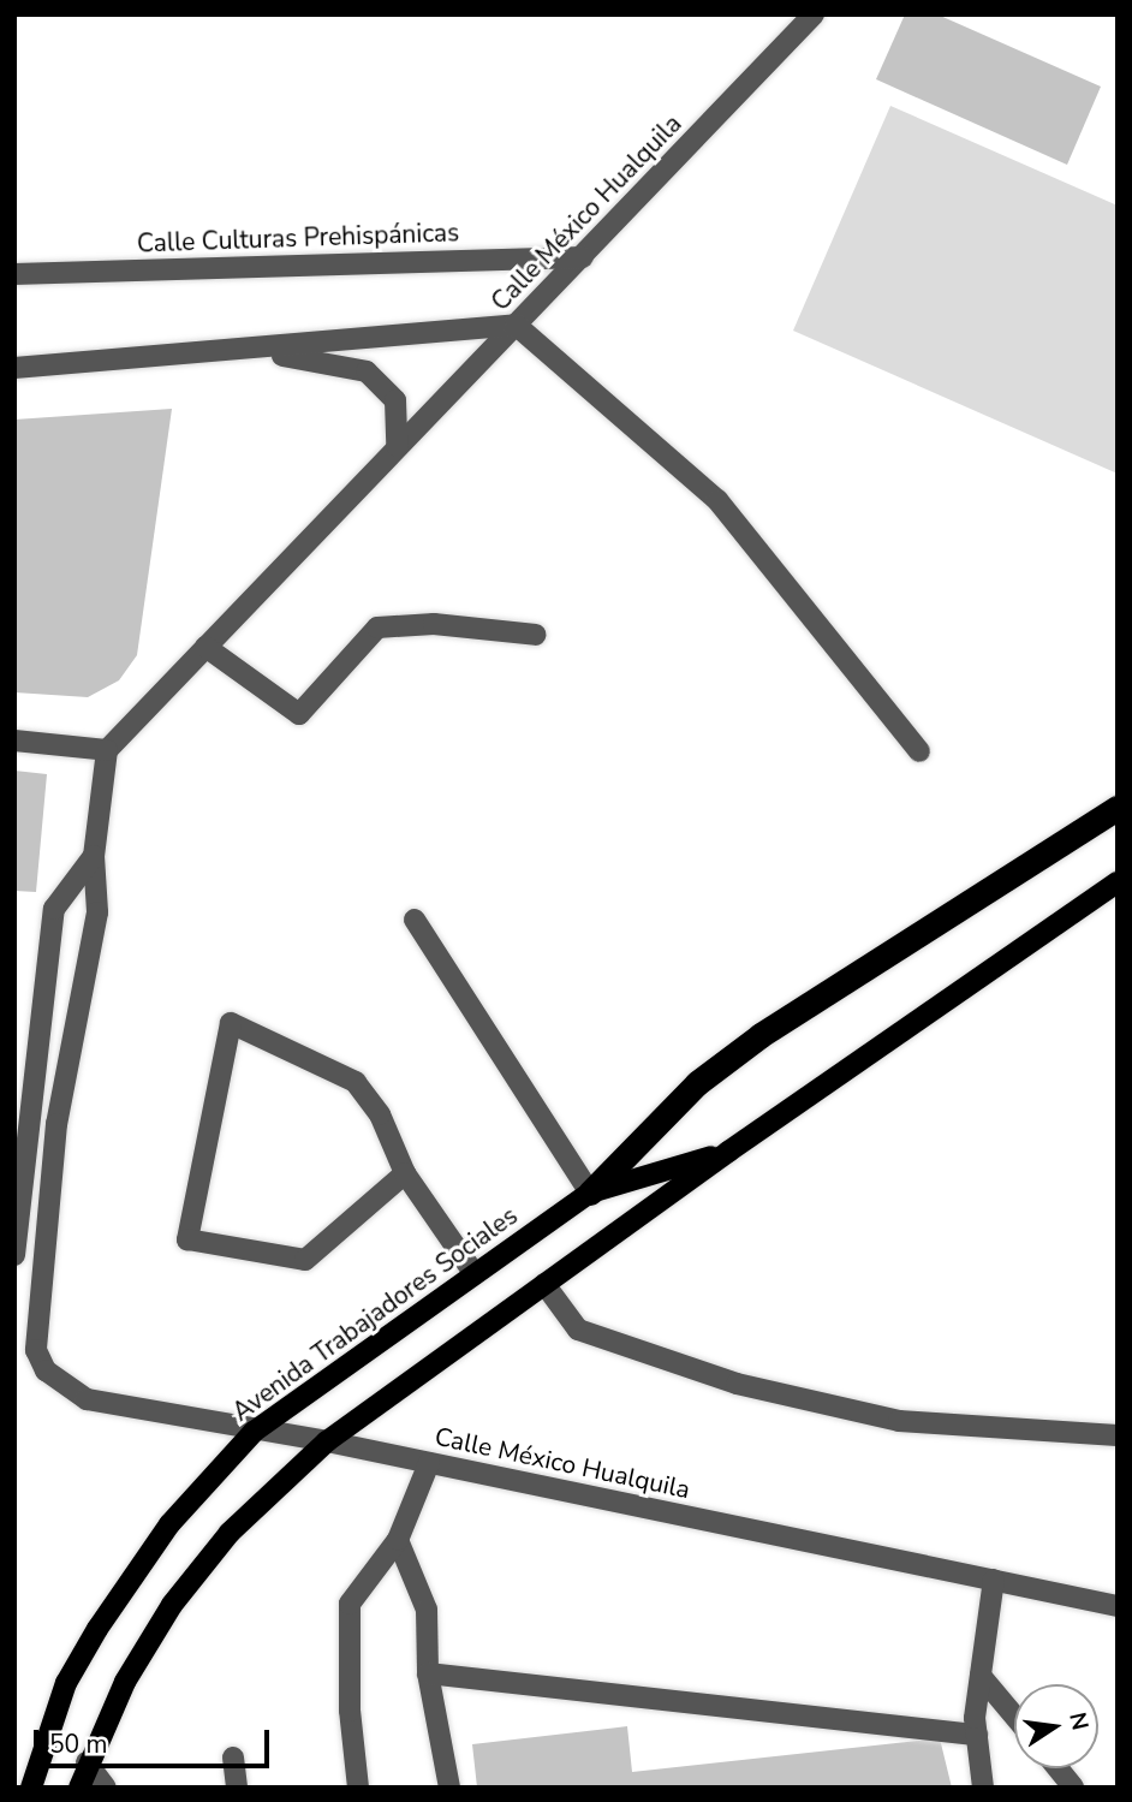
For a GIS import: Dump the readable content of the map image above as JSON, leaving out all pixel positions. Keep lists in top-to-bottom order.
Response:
{
  "streets": {
    "main road": ["Avenida Trabajadores Sociales"],
    "street": ["Calle México Hualquila", "Calle Culturas Prehispánicas"]
  },
  "crossings": [
    ["Calle México Hualquila", "Calle Culturas Prehispánicas"],
    ["Calle México Hualquila", "Avenida Trabajadores Sociales"]
  ],
  "scale_bar": "50 m",
  "north": "right"
}
